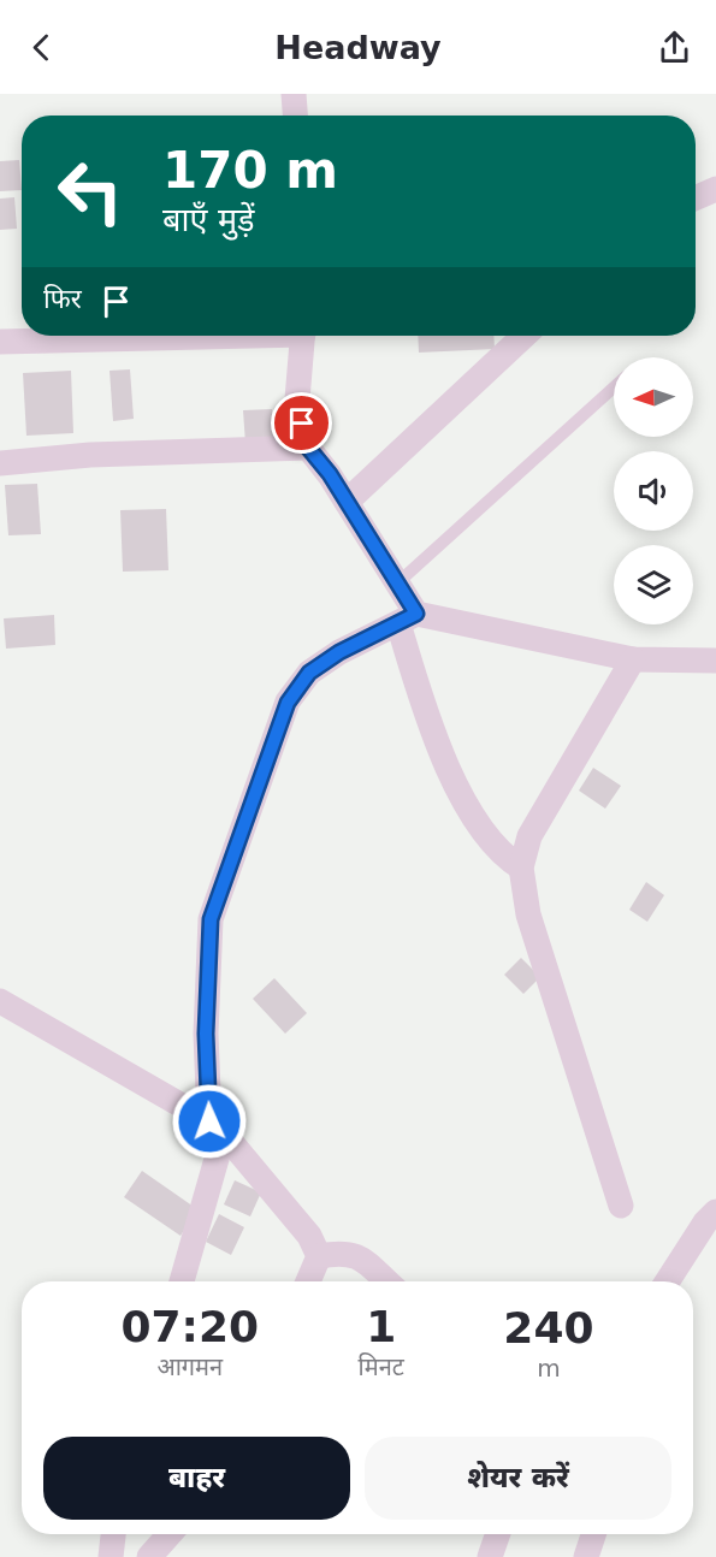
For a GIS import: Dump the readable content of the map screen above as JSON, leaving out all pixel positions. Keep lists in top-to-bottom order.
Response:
{
  "north": "left",
  "page": {
    "header": "Headway",
    "turn": ["170 m", "बाएँ मुड़ें"],
    "then": "फिर",
    "eta": [
      "07:20",
      "आगमन",
      "1",
      "मिनट",
      "240",
      "m"
    ],
    "buttons": ["बाहर", "शेयर करें"]
  }
}
